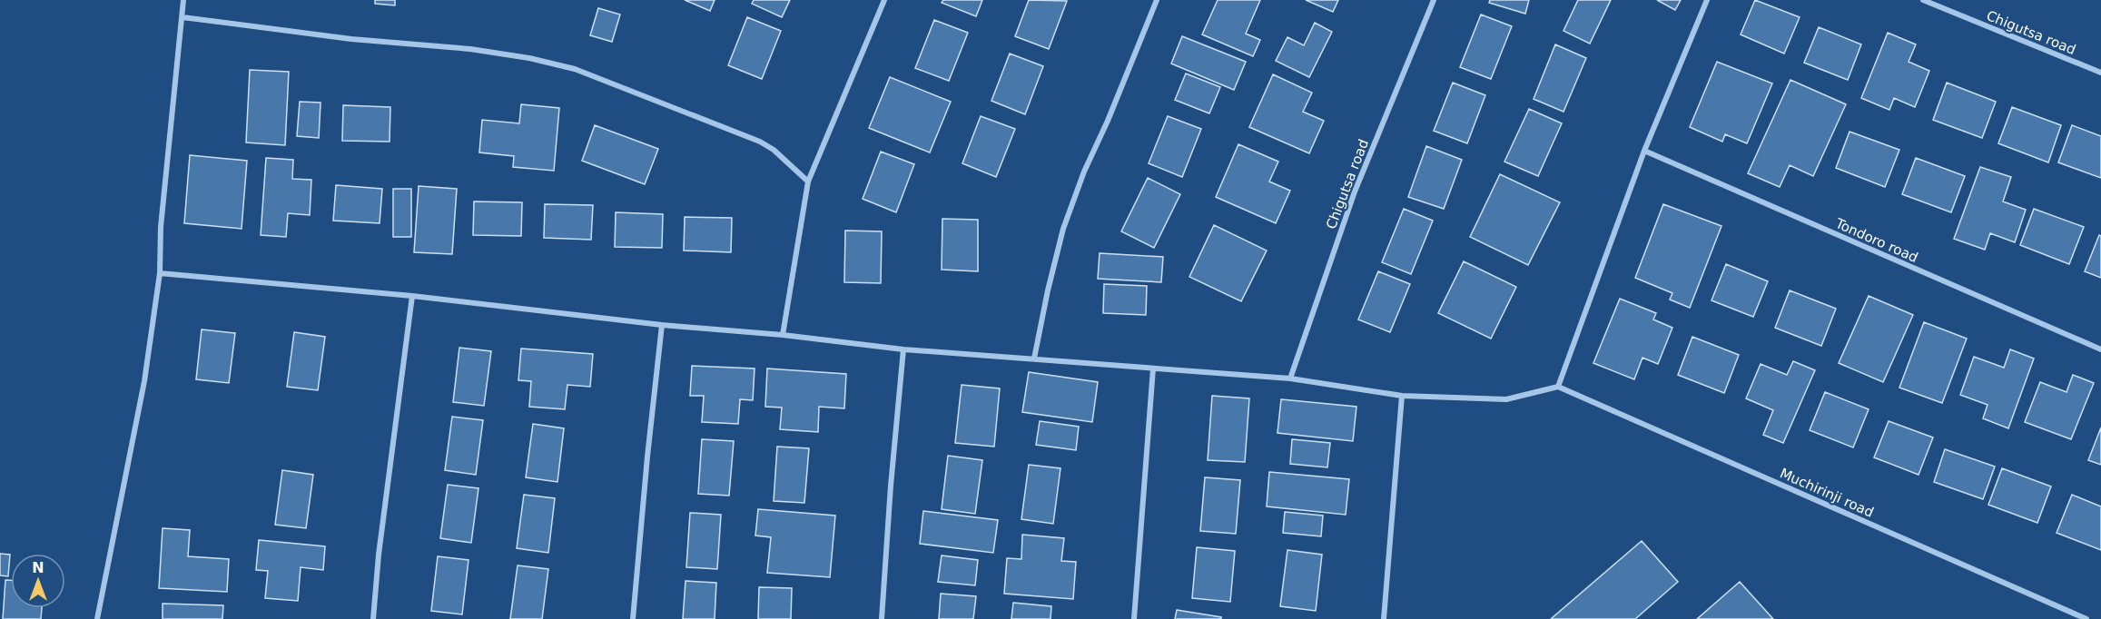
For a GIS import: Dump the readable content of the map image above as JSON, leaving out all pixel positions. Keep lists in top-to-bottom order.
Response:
{
  "streets": {
    "street": ["Chigutsa road", "Tondoro road", "Muchirinji road"]
  },
  "north": "top"
}
